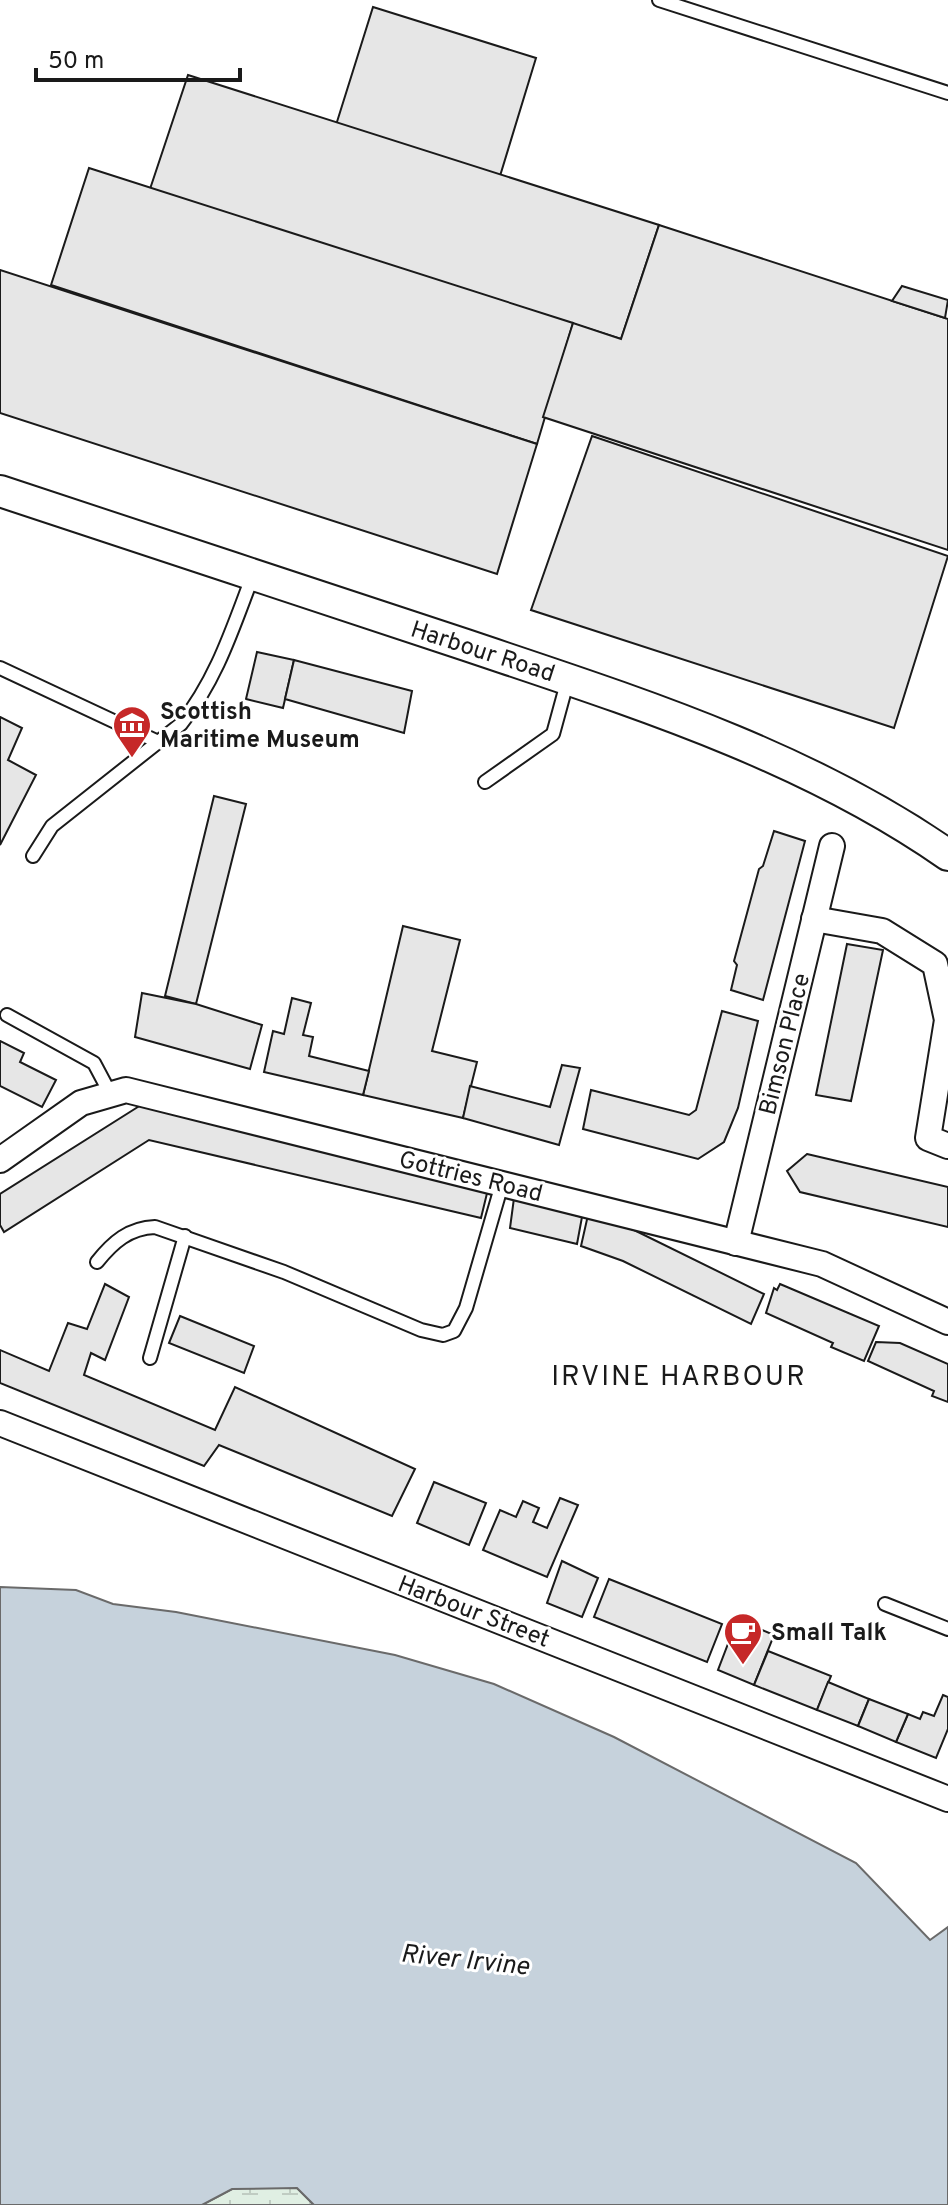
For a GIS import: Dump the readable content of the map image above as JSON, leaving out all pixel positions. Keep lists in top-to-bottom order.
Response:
{
  "streets": {
    "street": [
      "Harbour Road",
      "Bimson Place",
      "Gottries Road",
      "Harbour Street"
    ]
  },
  "crossings": [
    ["Bimson Place", "Gottries Road"]
  ],
  "districts": ["IRVINE HARBOUR"],
  "water": ["River Irvine"],
  "places": {
    "museum": ["Scottish Maritime Museum"],
    "cafe": ["Small Talk"]
  },
  "scale_bar": "50 m"
}
